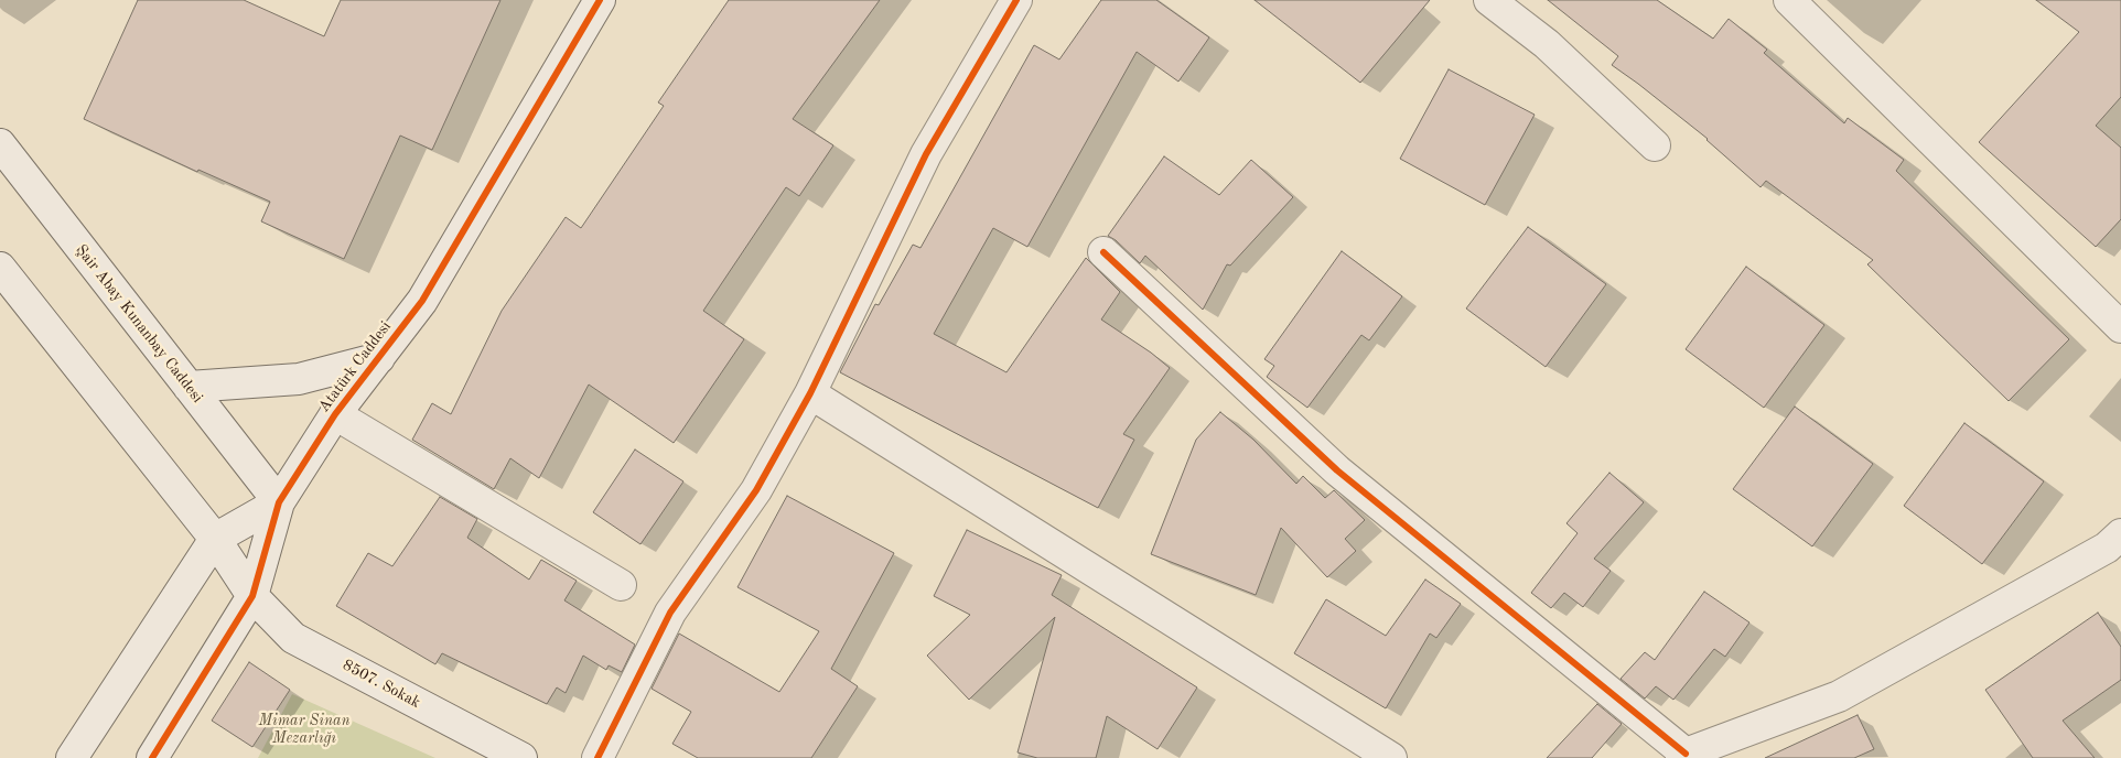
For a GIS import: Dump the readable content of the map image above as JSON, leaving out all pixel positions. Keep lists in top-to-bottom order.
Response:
{
  "streets": {
    "street": ["Şair Abay Kunanbay Caddesi", "Atatürk Caddesi", "8507. Sokak"]
  },
  "crossings": [
    ["Şair Abay Kunanbay Caddesi", "Atatürk Caddesi"],
    ["Atatürk Caddesi", "8507. Sokak"]
  ],
  "parks": ["Mimar Sinan Mezarlığı"]
}
